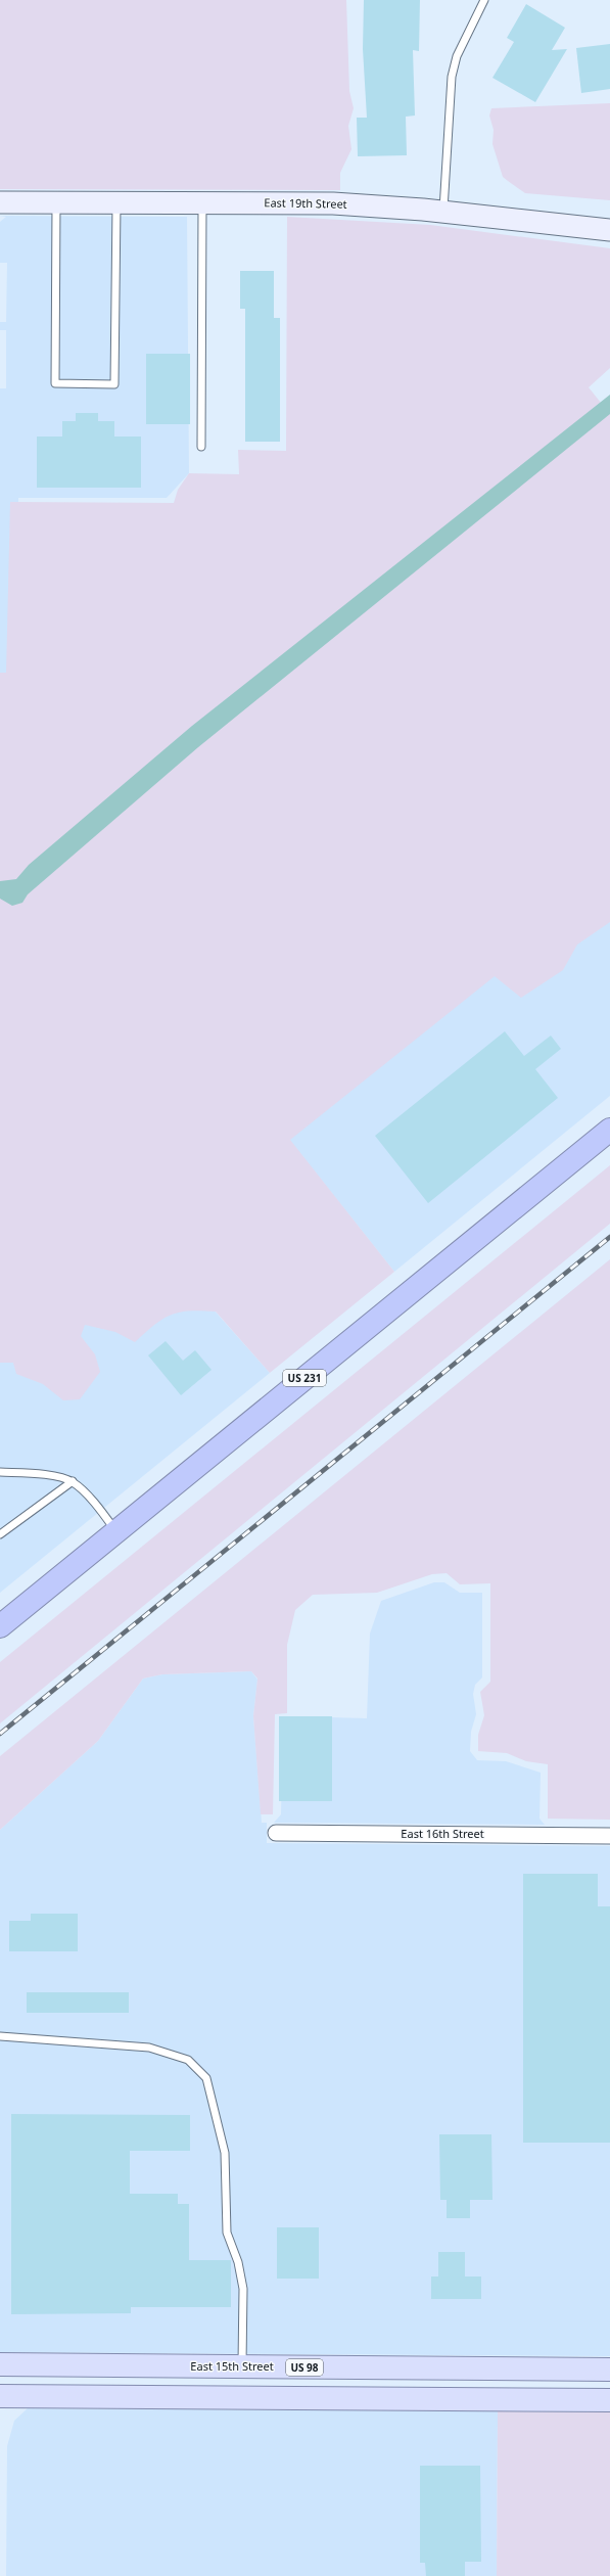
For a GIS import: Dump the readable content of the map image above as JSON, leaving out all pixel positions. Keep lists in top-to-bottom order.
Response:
{
  "streets": {
    "highway": ["US 231"],
    "main road": ["East 19th Street", "East 15th Street", "US 98"],
    "street": ["East 16th Street"]
  }
}
